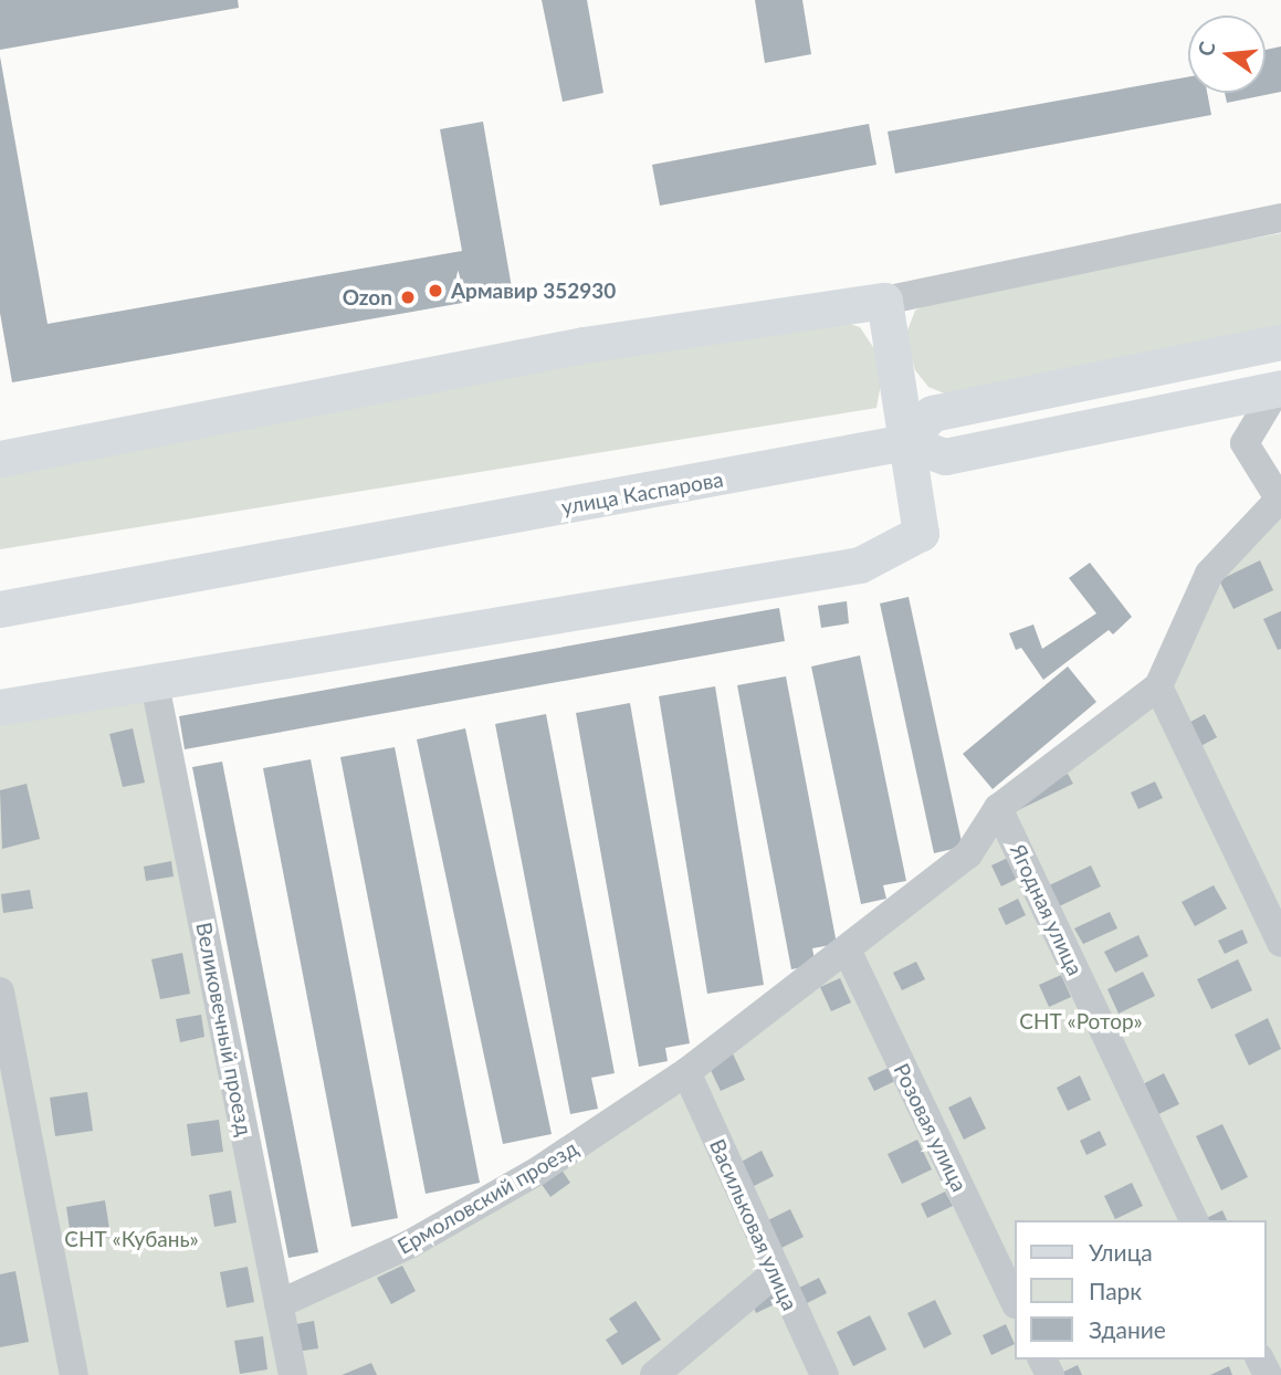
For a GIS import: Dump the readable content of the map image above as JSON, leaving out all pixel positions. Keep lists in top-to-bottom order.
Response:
{
  "streets": {
    "main road": ["улица Каспарова"],
    "street": [
      "Ягодная улица",
      "Великовечный проезд",
      "Розовая улица",
      "Ермоловский проезд",
      "Васильковая улица"
    ]
  },
  "crossings": [
    ["Ягодная улица", "Ермоловский проезд"],
    ["Великовечный проезд", "Ермоловский проезд"],
    ["Розовая улица", "Ермоловский проезд"],
    ["Ермоловский проезд", "Васильковая улица"]
  ],
  "parks": ["СНТ «Ротор»", "СНТ «Кубань»"],
  "places": ["Армавир 352930", "Ozon"],
  "legend": ["Улица", "Парк", "Здание"],
  "north": "left"
}
